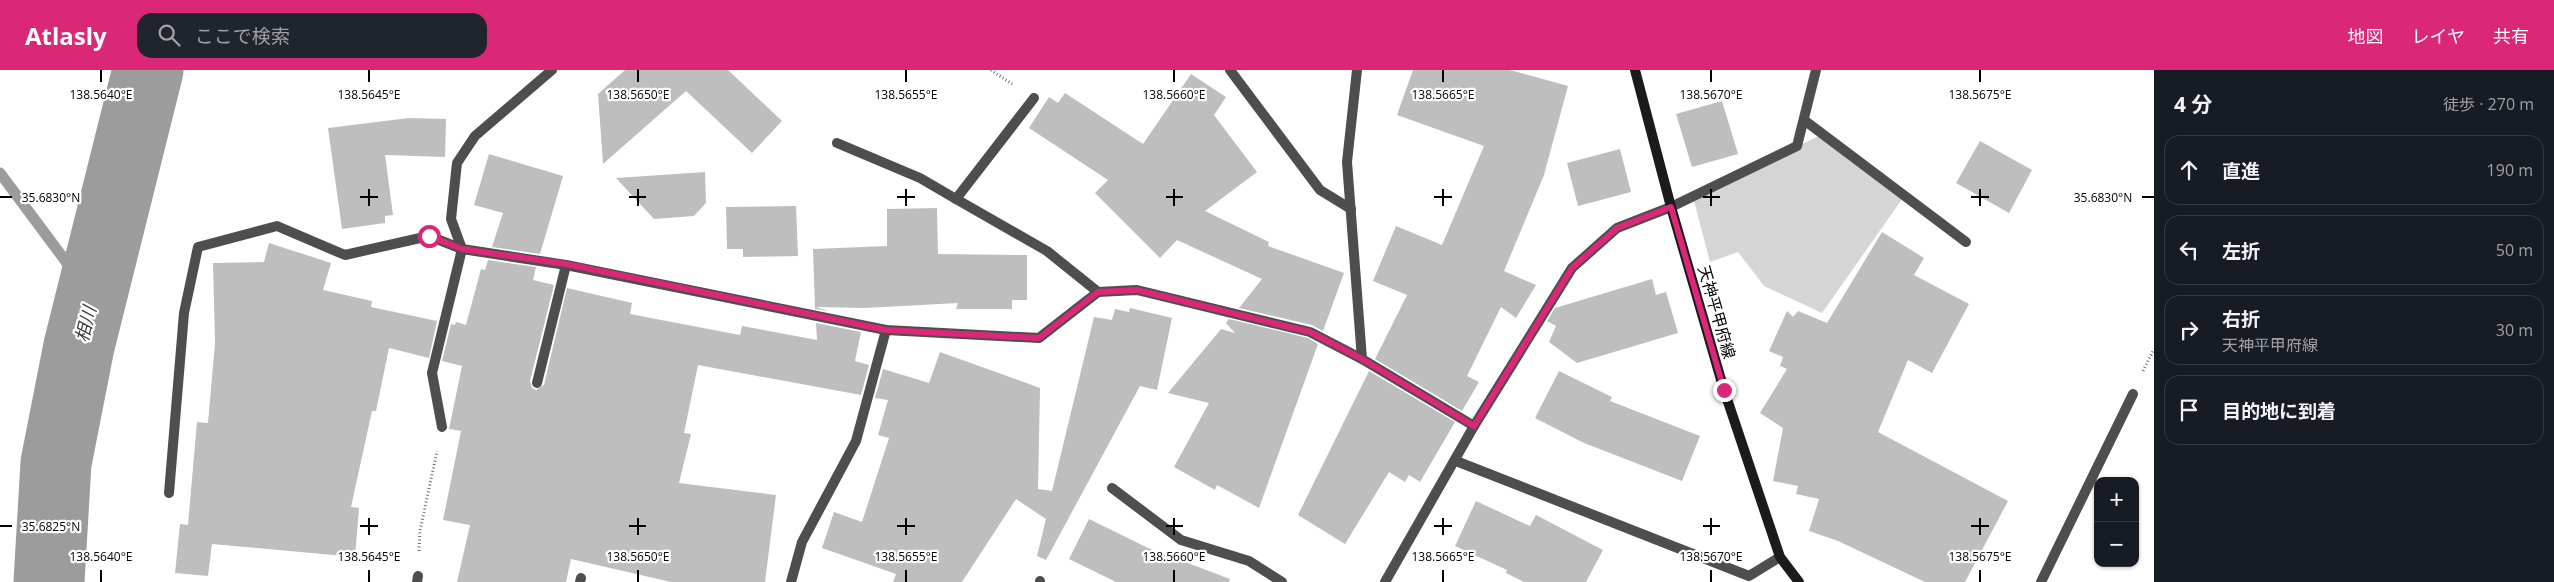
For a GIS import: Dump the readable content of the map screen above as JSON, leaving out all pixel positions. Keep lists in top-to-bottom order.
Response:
{
  "streets": {
    "main road": ["天神平甲府線"]
  },
  "water": ["相川"],
  "page": {
    "header": "Atlasly",
    "search": "ここで検索",
    "nav": ["地図", "レイヤ", "共有"],
    "heading": ["4 分", "徒歩 · 270 m"],
    "list": [
      ["直進", "190 m"],
      ["左折", "50 m"],
      ["右折", "天神平甲府線", "30 m"],
      "目的地に到着"
    ],
    "map_buttons": ["+", "−"]
  },
  "coordinates": [
    "138.5640°E",
    "138.5645°E",
    "138.5650°E",
    "138.5655°E",
    "138.5660°E",
    "138.5665°E",
    "138.5670°E",
    "138.5675°E",
    "35.6830°N",
    "35.6825°N"
  ]
}
